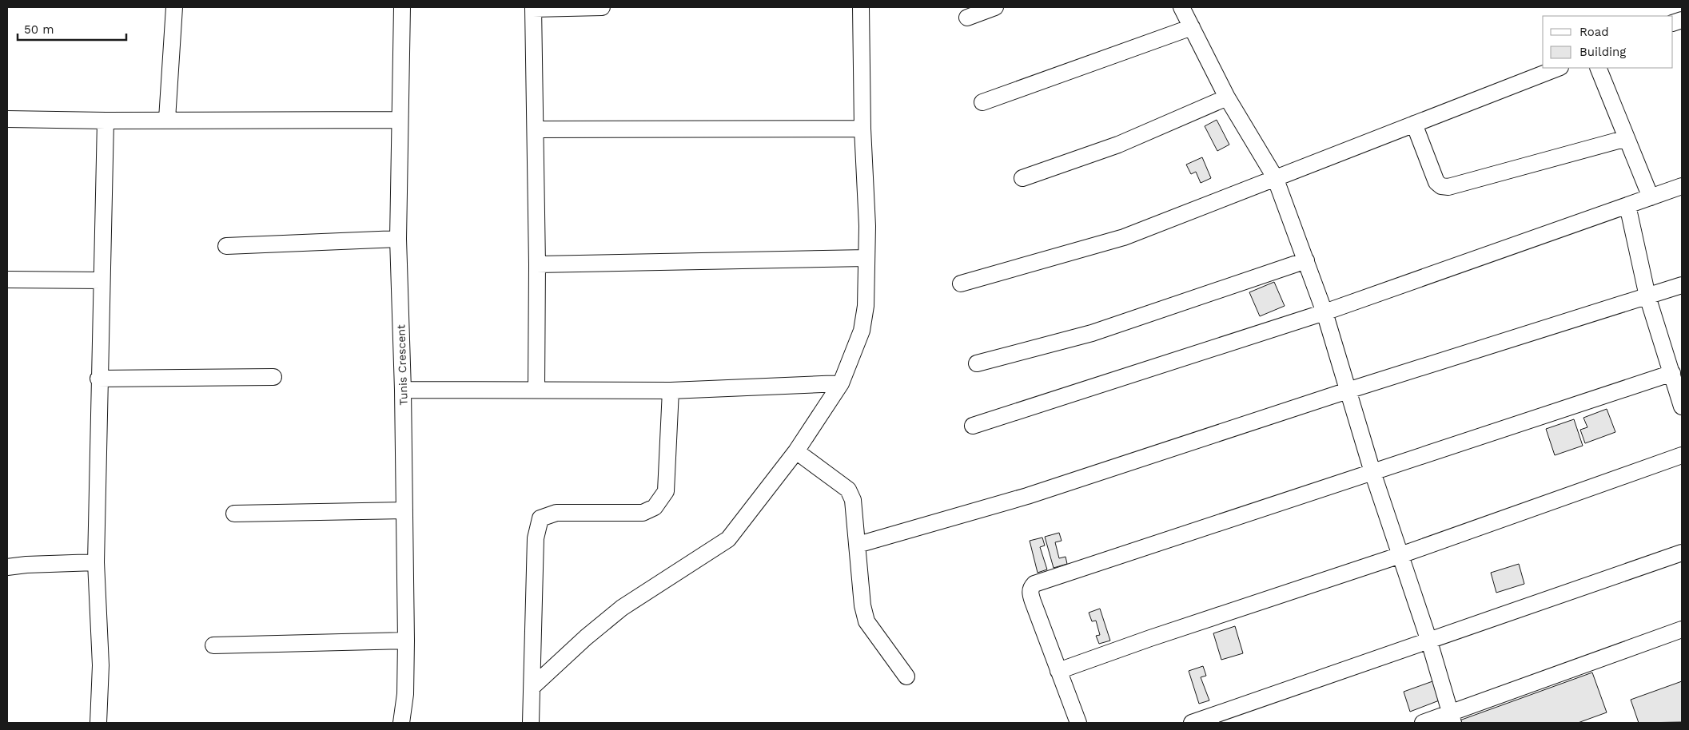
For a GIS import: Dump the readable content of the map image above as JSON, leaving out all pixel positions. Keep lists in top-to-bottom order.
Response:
{
  "streets": {
    "street": ["Tunis Crescent"]
  },
  "legend": ["Road", "Building"],
  "scale_bar": "50 m"
}
